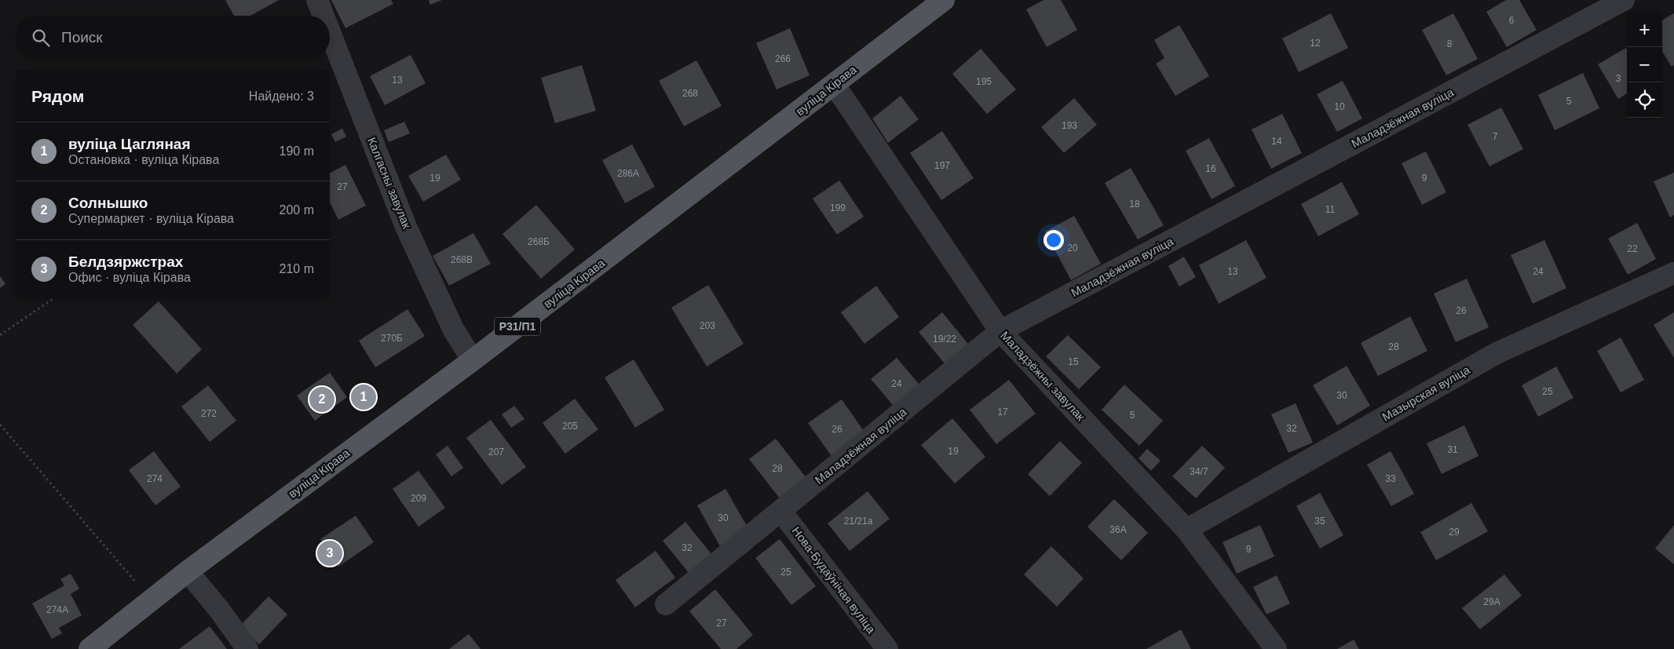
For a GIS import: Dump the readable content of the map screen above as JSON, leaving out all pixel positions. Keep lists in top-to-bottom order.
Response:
{
  "streets": {
    "main road": ["вуліца Кірава", "Р31/П1"],
    "street": [
      "Маладзёжная вуліца",
      "Калгасны завулак",
      "Маладзёжны завулак",
      "Мазырская вуліца",
      "Нова-Будаўнічая вуліца"
    ]
  },
  "crossings": [
    ["вуліца Кірава", "Калгасны завулак"],
    ["вуліца Кірава", "Маладзёжны завулак"],
    ["Маладзёжная вуліца", "Маладзёжны завулак"],
    ["Маладзёжная вуліца", "Нова-Будаўнічая вуліца"],
    ["Маладзёжны завулак", "Мазырская вуліца"]
  ],
  "house_numbers": [
    "6",
    "12",
    "8",
    "266",
    "3",
    "13",
    "195",
    "268",
    "5",
    "10",
    "193",
    "7",
    "14",
    "197",
    "16",
    "286А",
    "19",
    "9",
    "27",
    "18",
    "199",
    "11",
    "268Б",
    "20",
    "22",
    "268В",
    "13",
    "24",
    "26",
    "203",
    "270Б",
    "19/22",
    "28",
    "15",
    "24",
    "25",
    "30",
    "17",
    "272",
    "5",
    "205",
    "32",
    "26",
    "31",
    "19",
    "207",
    "28",
    "34/7",
    "274",
    "33",
    "209",
    "30",
    "21/21а",
    "35",
    "36А",
    "29",
    "32",
    "9",
    "25",
    "29А",
    "274А",
    "27"
  ],
  "page": {
    "map_buttons": ["+", "−"],
    "search": "Поиск",
    "heading": ["Рядом", "Найдено: 3"],
    "list": [
      {
        "mark": "1",
        "name": "вуліца Цагляная",
        "note": "Остановка · вуліца Кірава",
        "value": "190 m"
      },
      {
        "mark": "2",
        "name": "Солнышко",
        "note": "Супермаркет · вуліца Кірава",
        "value": "200 m"
      },
      {
        "mark": "3",
        "name": "Белдзяржстрах",
        "note": "Офис · вуліца Кірава",
        "value": "210 m"
      }
    ],
    "pins": ["1", "2", "3"]
  }
}
